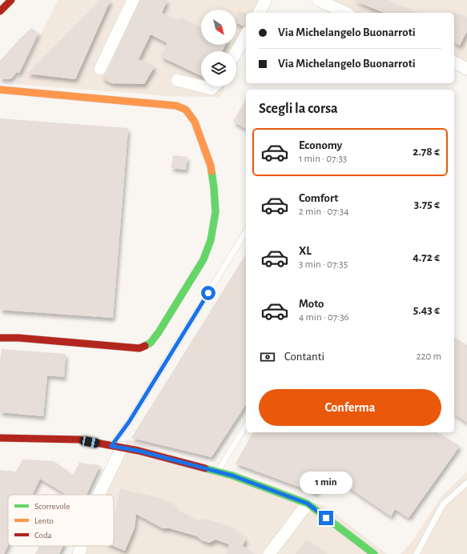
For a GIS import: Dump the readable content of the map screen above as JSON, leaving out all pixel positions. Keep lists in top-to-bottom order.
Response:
{
  "legend": ["Scorrevole", "Lento", "Coda"],
  "north": "bottom right",
  "page": {
    "banner": ["Via Michelangelo Buonarroti", "Via Michelangelo Buonarroti"],
    "heading": "Scegli la corsa",
    "list": [
      {
        "name": "Economy",
        "note": "1 min · 07:33",
        "value": "2.78 €"
      },
      {
        "name": "Comfort",
        "note": "2 min · 07:34",
        "value": "3.75 €"
      },
      {
        "name": "XL",
        "note": "3 min · 07:35",
        "value": "4.72 €"
      },
      {
        "name": "Moto",
        "note": "4 min · 07:36",
        "value": "5.43 €"
      }
    ],
    "pay": ["Contanti", "220 m"],
    "buttons": "Conferma",
    "bubble": "1 min"
  }
}
